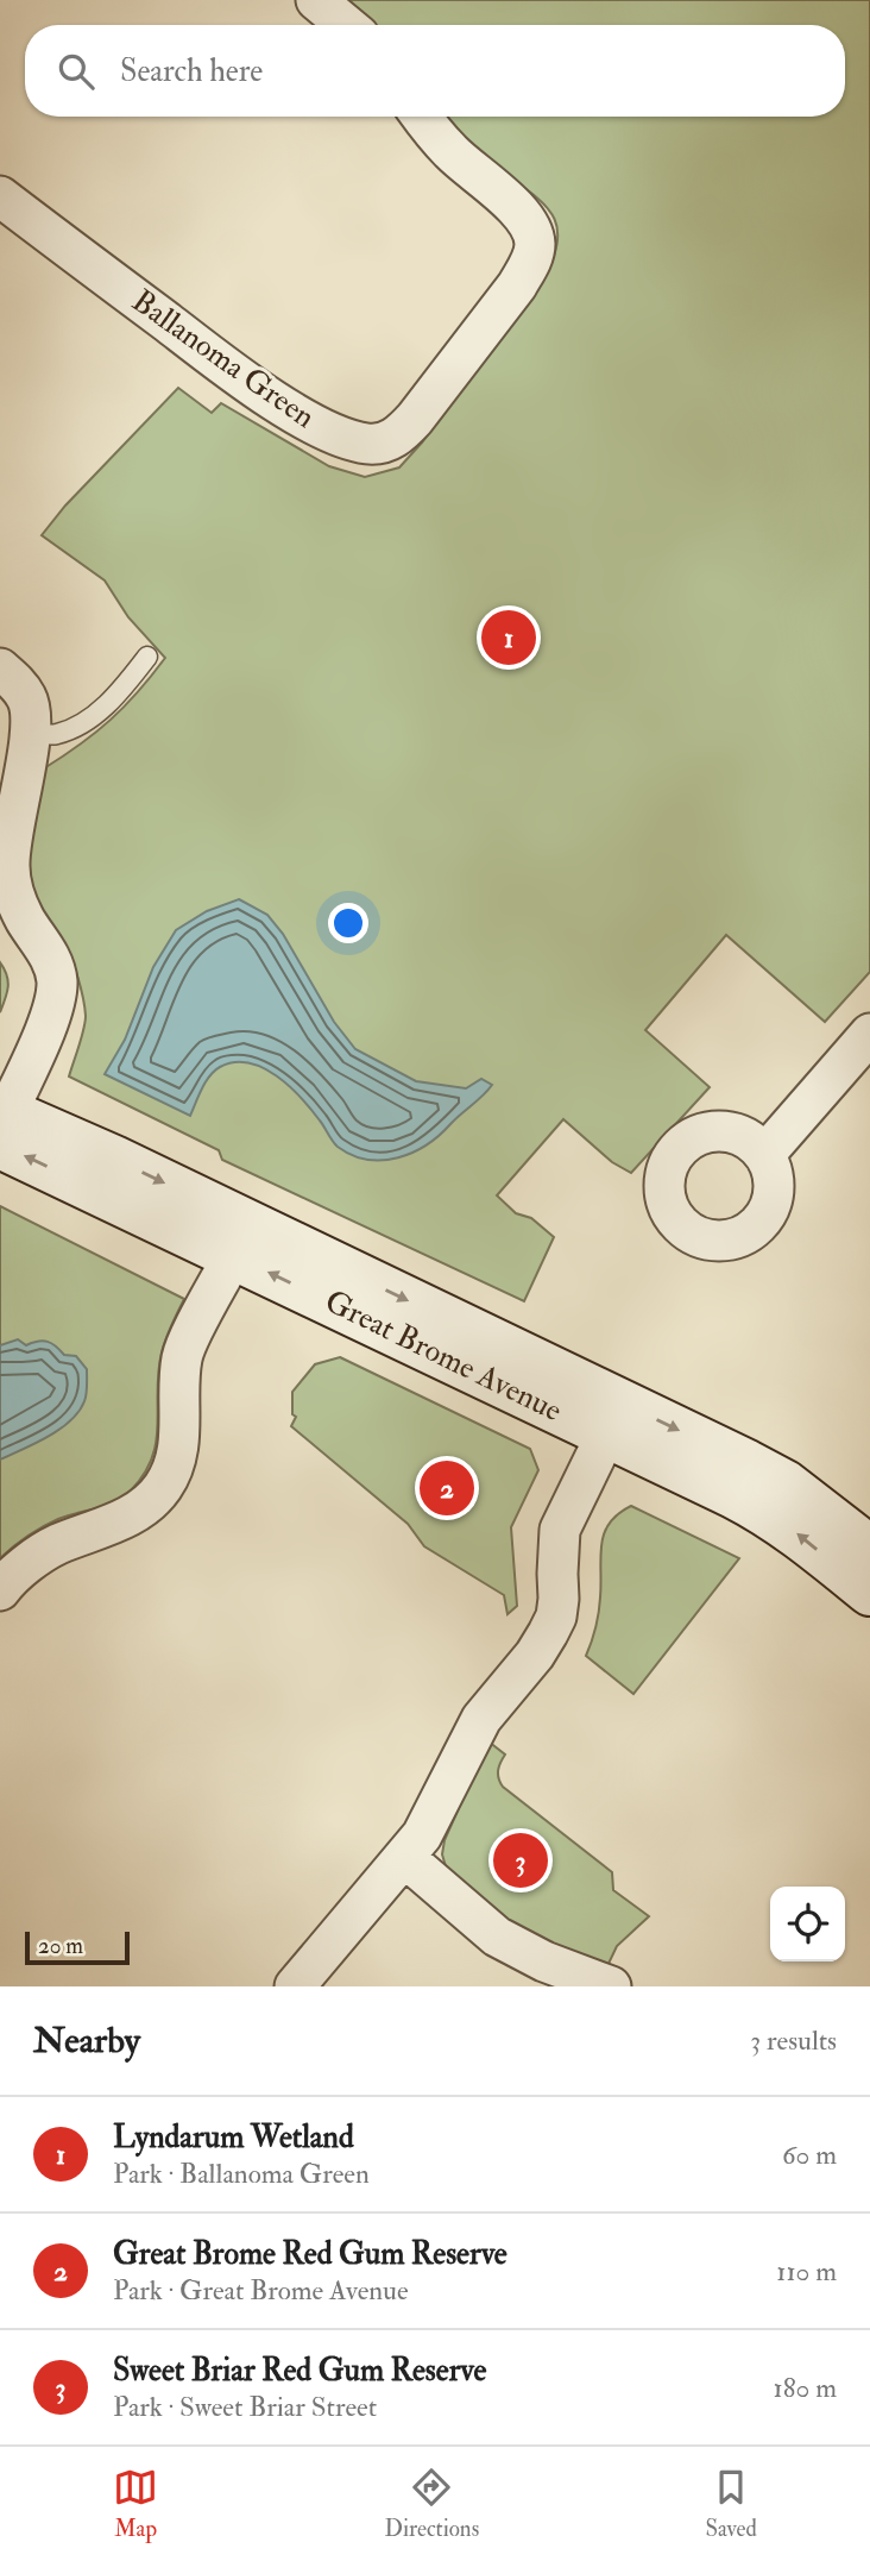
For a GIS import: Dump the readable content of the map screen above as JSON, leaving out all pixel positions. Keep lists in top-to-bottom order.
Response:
{
  "streets": {
    "street": ["Ballanoma Green", "Great Brome Avenue"]
  },
  "scale_bar": "20 m",
  "page": {
    "search": "Search here",
    "pins": ["1", "2", "3"],
    "scale": "20 m",
    "heading": ["Nearby", "3 results"],
    "list": [
      {
        "mark": "1",
        "name": "Lyndarum Wetland",
        "note": "Park · Ballanoma Green",
        "value": "60 m"
      },
      {
        "mark": "2",
        "name": "Great Brome Red Gum Reserve",
        "note": "Park · Great Brome Avenue",
        "value": "110 m"
      },
      {
        "mark": "3",
        "name": "Sweet Briar Red Gum Reserve",
        "note": "Park · Sweet Briar Street",
        "value": "180 m"
      }
    ],
    "nav": ["Map", "Directions", "Saved"]
  }
}
